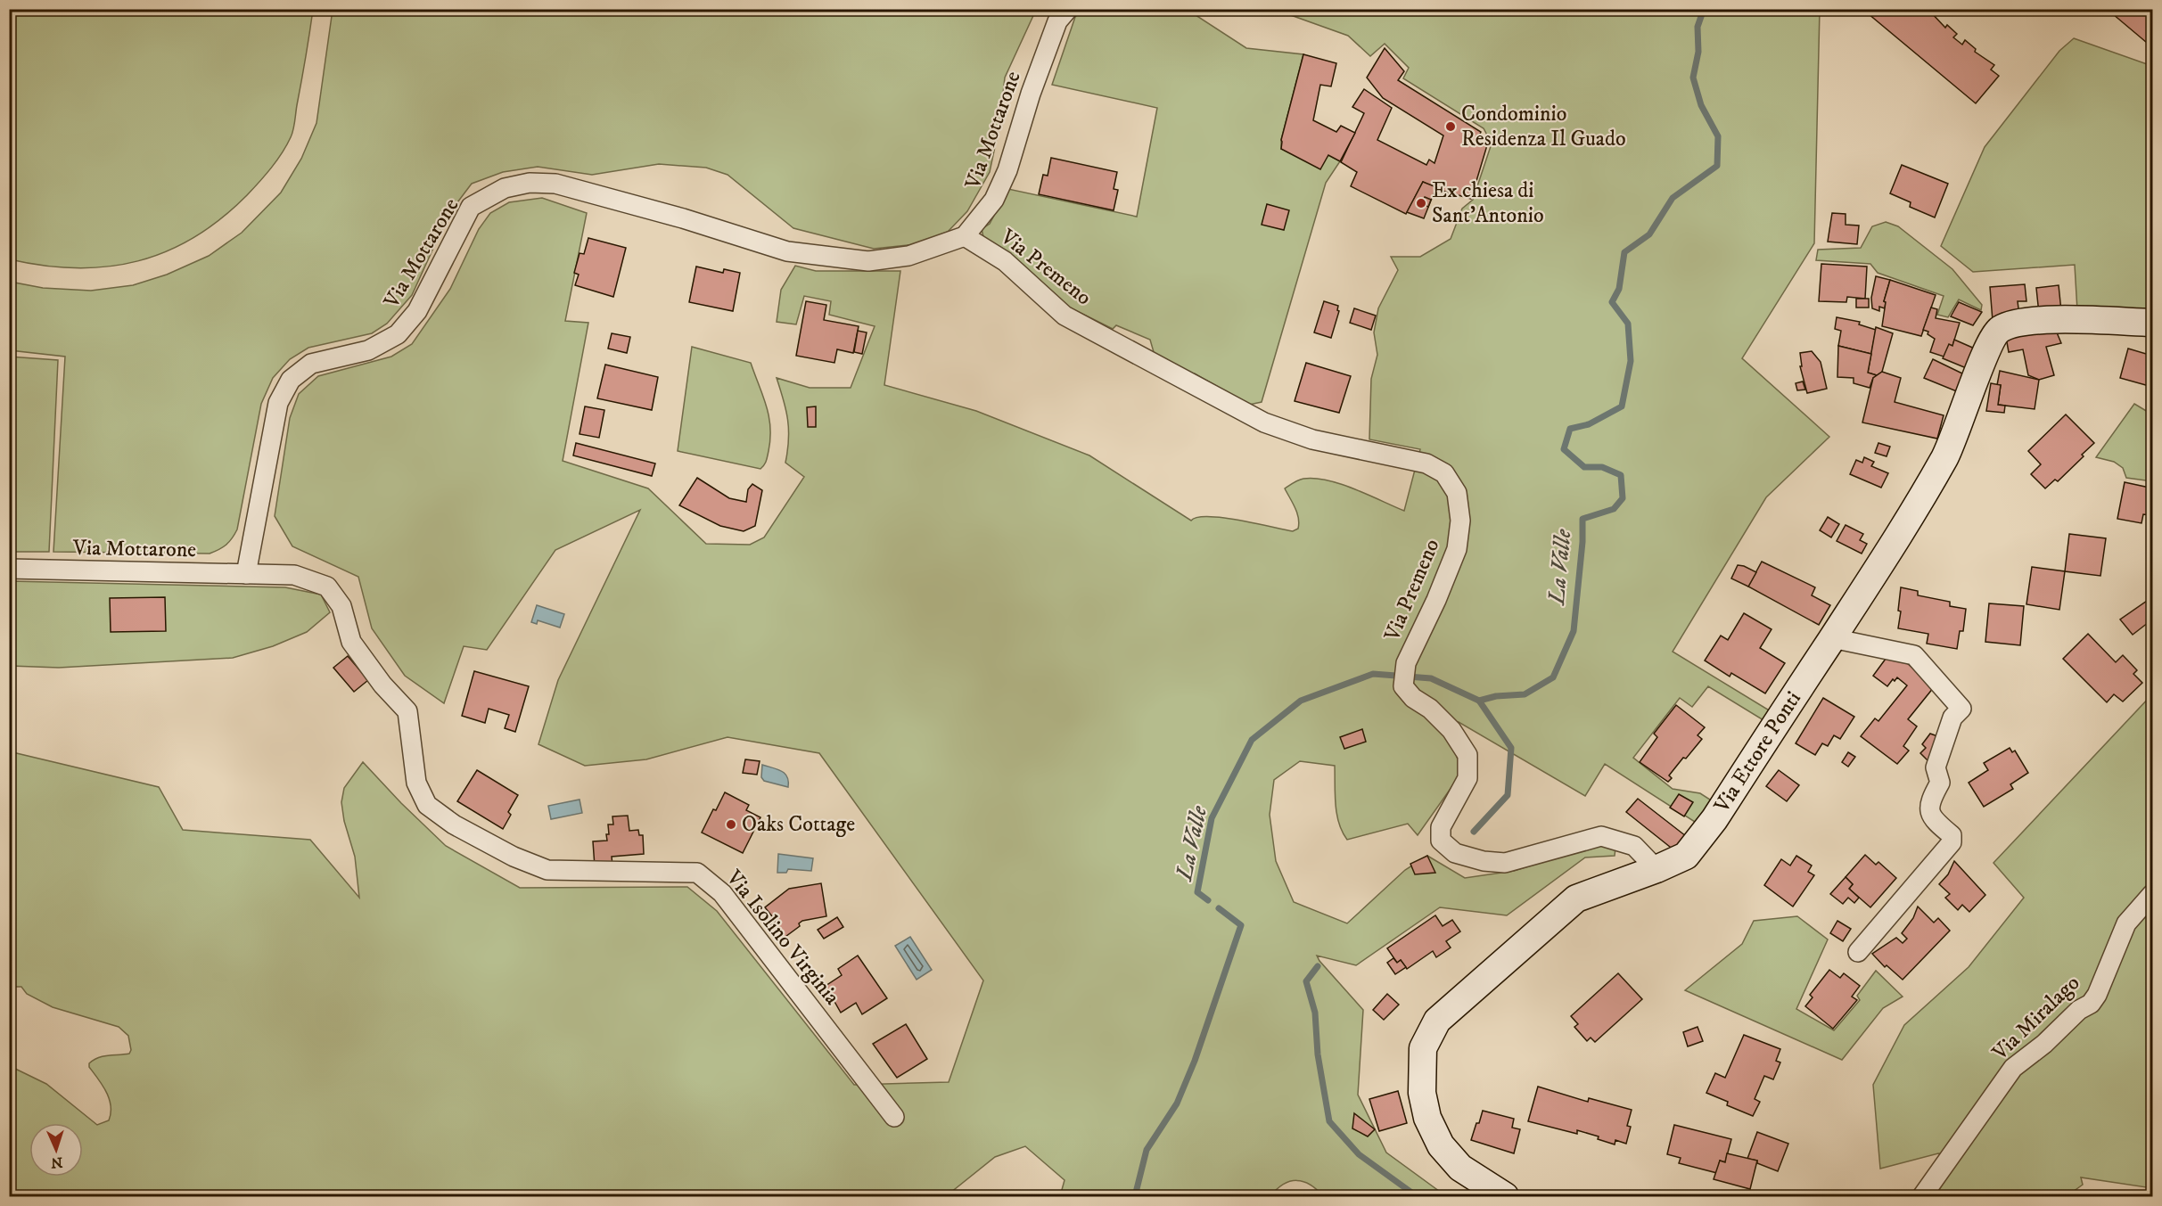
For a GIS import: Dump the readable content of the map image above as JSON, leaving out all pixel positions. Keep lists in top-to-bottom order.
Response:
{
  "streets": {
    "street": [
      "Via Mottarone",
      "Via Premeno",
      "Via Ettore Ponti",
      "Via Isolino Virginia",
      "Via Miralago"
    ]
  },
  "crossings": [
    ["Via Mottarone", "Via Premeno"],
    ["Via Mottarone", "Via Isolino Virginia"],
    ["Via Premeno", "Via Ettore Ponti"]
  ],
  "water": ["La Valle"],
  "places": ["Condominio Residenza Il Guado", "Ex chiesa di Sant'Antonio", "Oaks Cottage"],
  "north": "bottom"
}
